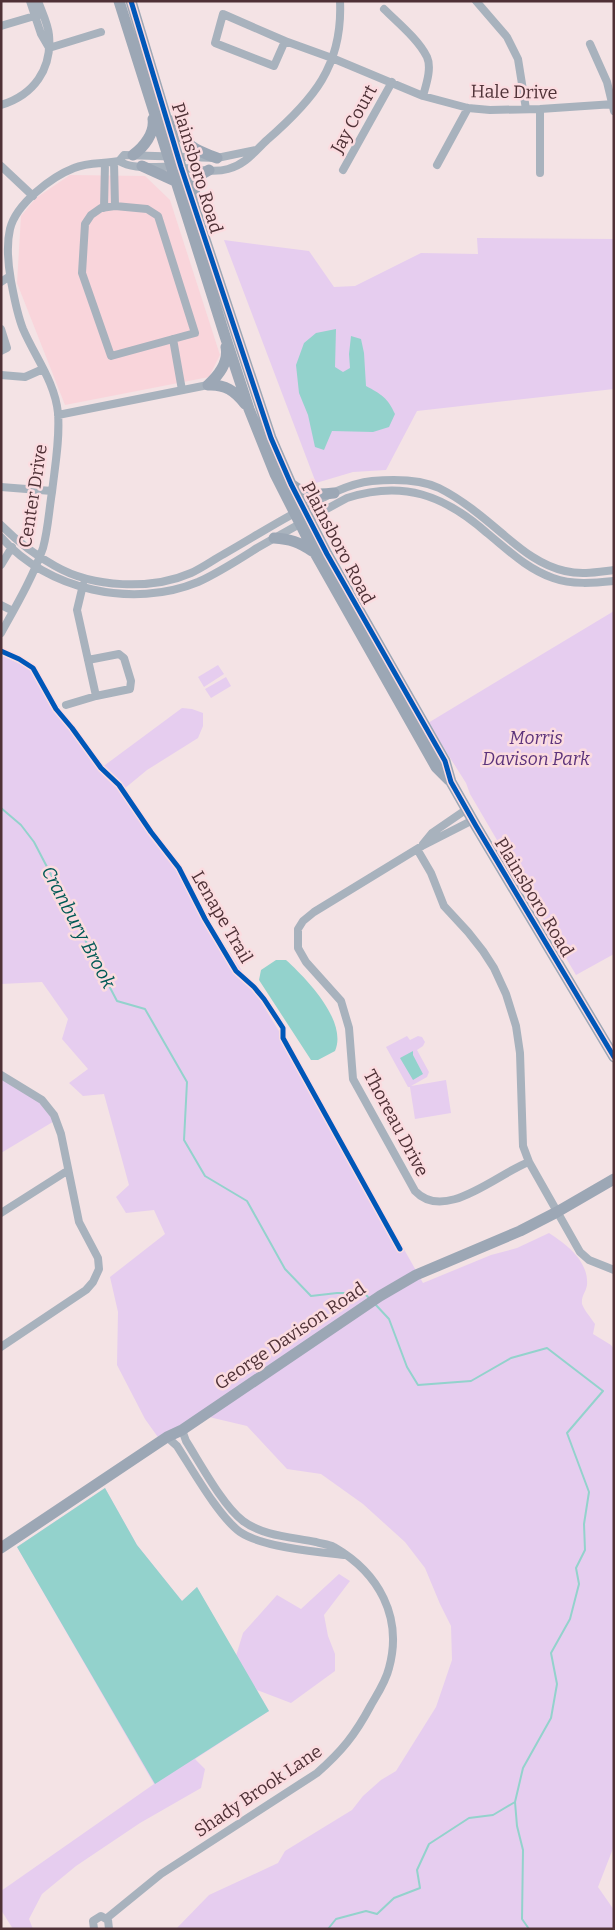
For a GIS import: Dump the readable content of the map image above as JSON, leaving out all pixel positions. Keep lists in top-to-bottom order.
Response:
{
  "streets": {
    "street": [
      "Hale Drive",
      "Jay Court",
      "Plainsboro Road",
      "Center Drive",
      "Thoreau Drive",
      "George Davison Road",
      "Shady Brook Lane"
    ],
    "cycle path": ["Lenape Trail"]
  },
  "crossings": [
    ["Hale Drive", "Jay Court"],
    ["Plainsboro Road", "Center Drive"],
    ["Plainsboro Road", "Thoreau Drive"],
    ["George Davison Road", "Shady Brook Lane"]
  ],
  "water": ["Cranbury Brook"],
  "parks": ["Morris Davison Park"]
}
